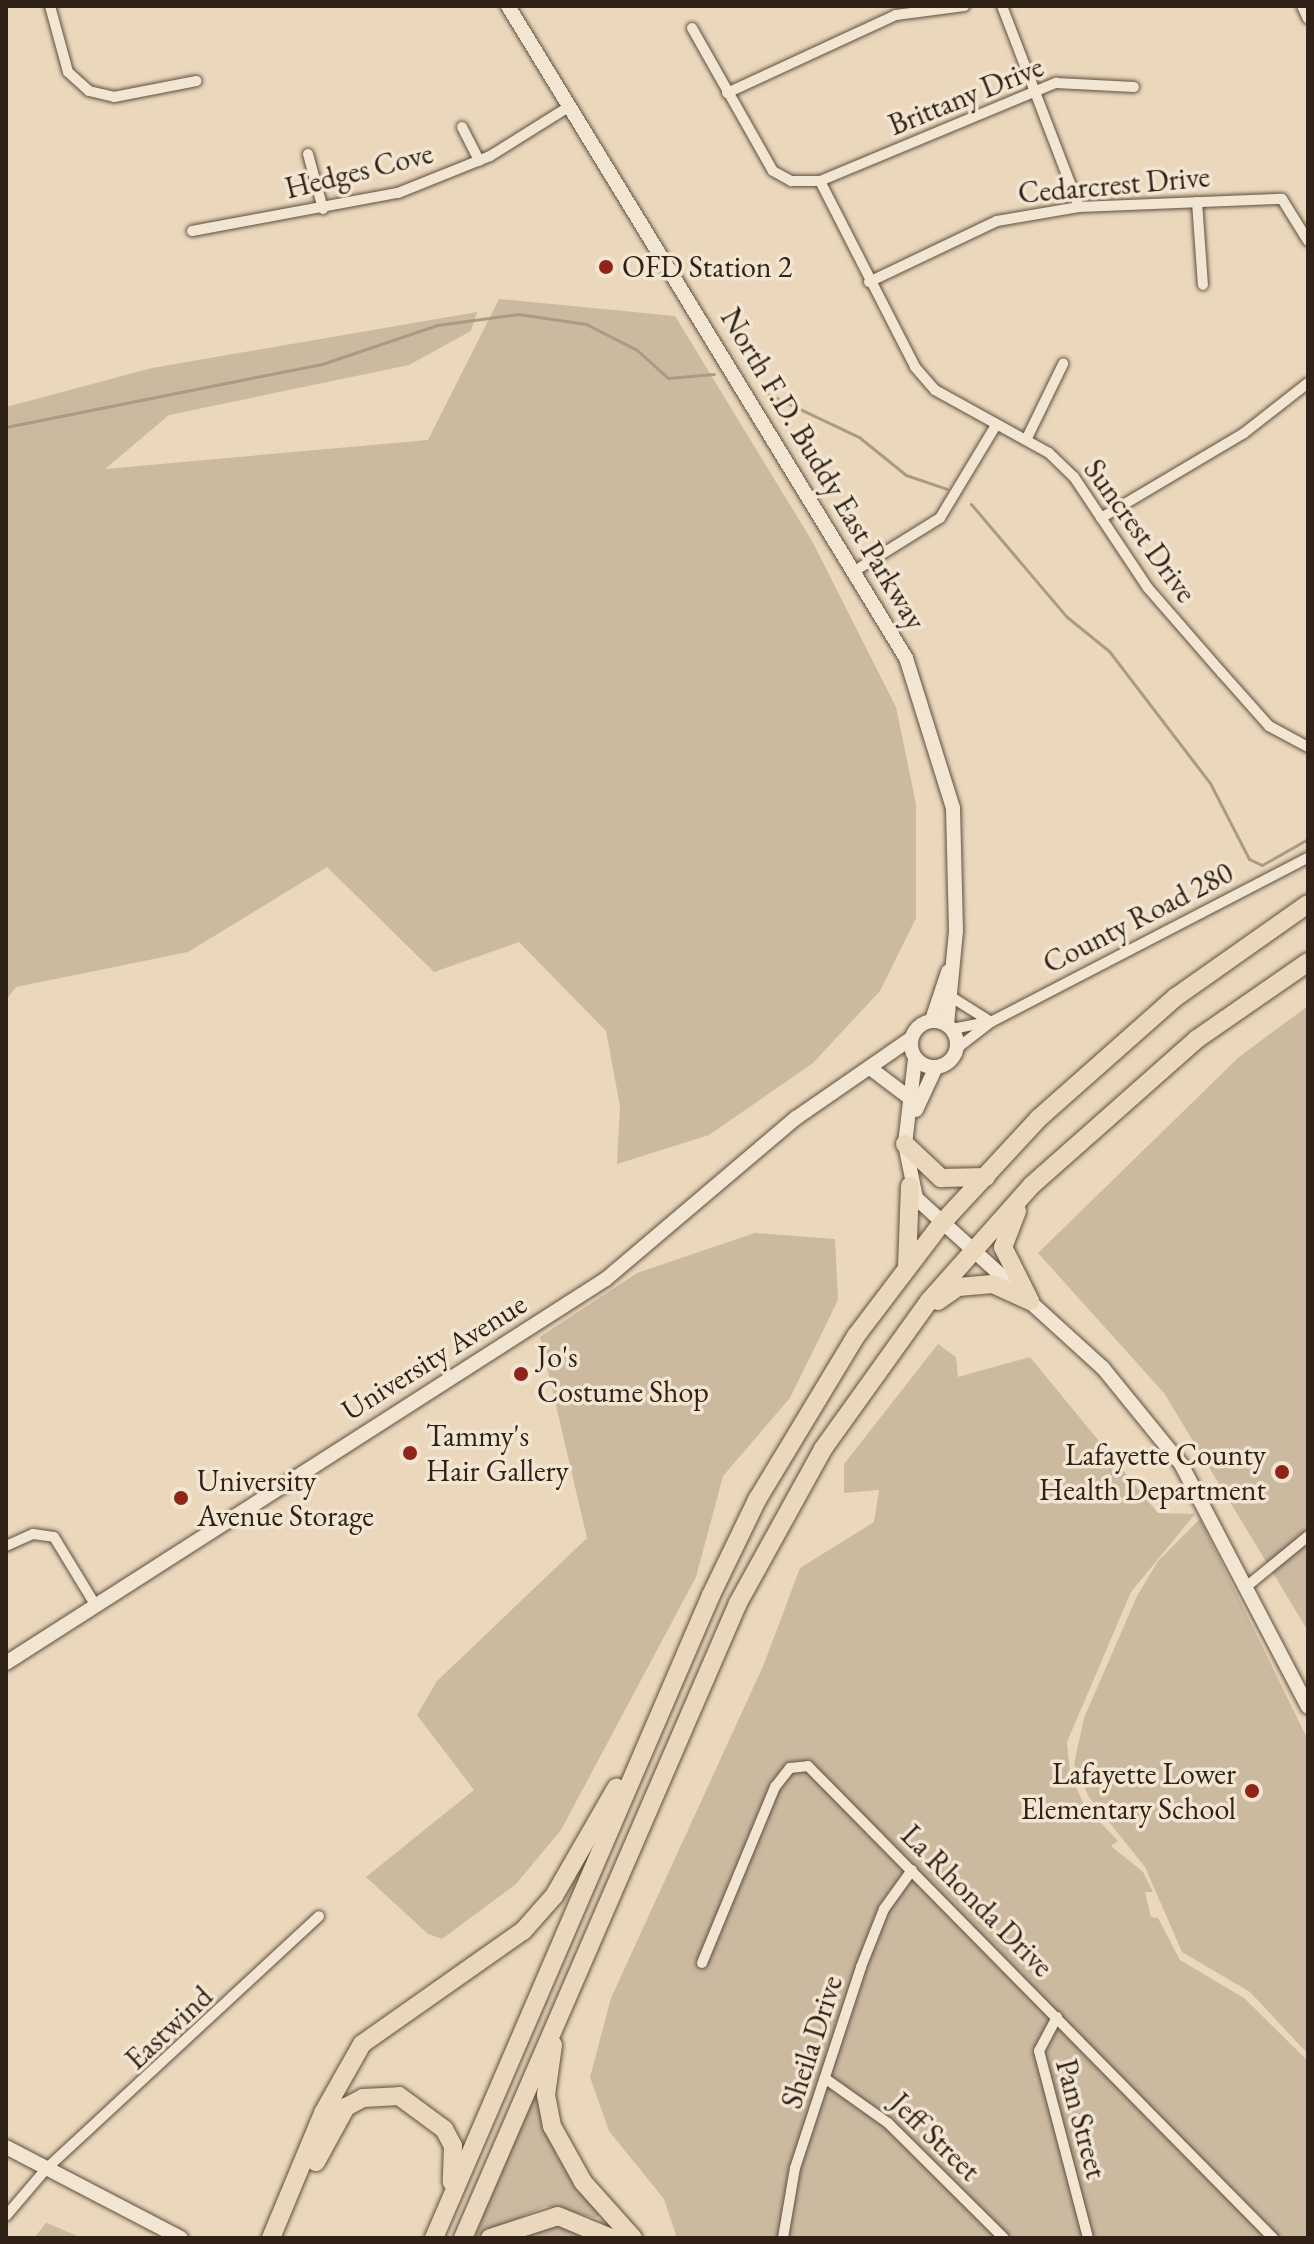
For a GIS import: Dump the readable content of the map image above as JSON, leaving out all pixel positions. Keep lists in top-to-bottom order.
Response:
{
  "streets": {
    "main road": ["North F.D. Buddy East Parkway", "University Avenue"],
    "street": [
      "Brittany Drive",
      "Hedges Cove",
      "Cedarcrest Drive",
      "Suncrest Drive",
      "County Road 280",
      "La Rhonda Drive",
      "Eastwind",
      "Sheila Drive",
      "Pam Street",
      "Jeff Street"
    ]
  },
  "crossings": [
    ["Brittany Drive", "Suncrest Drive"],
    ["Hedges Cove", "North F.D. Buddy East Parkway"],
    ["Cedarcrest Drive", "Suncrest Drive"],
    ["La Rhonda Drive", "Sheila Drive"],
    ["La Rhonda Drive", "Pam Street"],
    ["Sheila Drive", "Jeff Street"]
  ],
  "places": [
    "OFD Station 2",
    "Jo's Costume Shop",
    "Tammy's Hair Gallery",
    "Lafayette County Health Department",
    "University Avenue Storage",
    "Lafayette Lower Elementary School"
  ]
}
